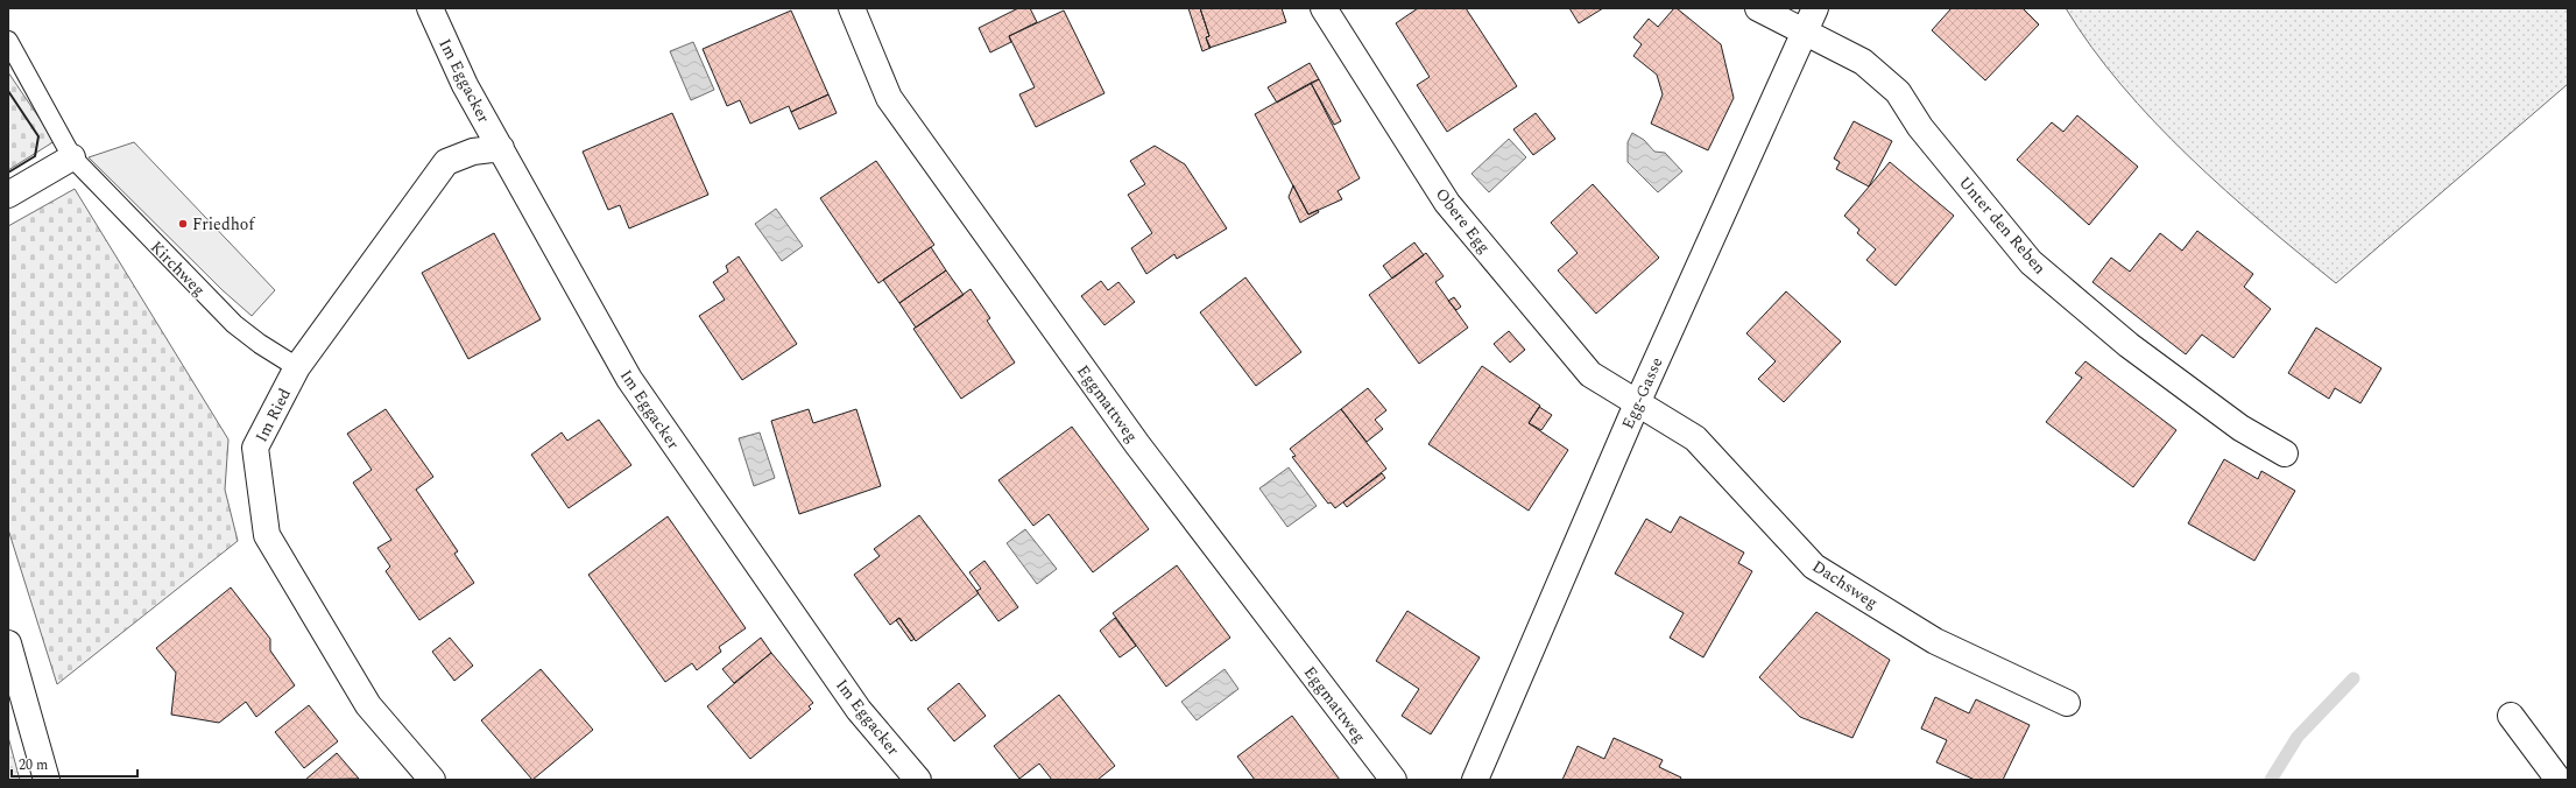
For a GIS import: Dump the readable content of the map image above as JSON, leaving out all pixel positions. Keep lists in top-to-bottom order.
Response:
{
  "streets": {
    "street": [
      "Im Eggacker",
      "Obere Egg",
      "Unter den Reben",
      "Egg-Gasse",
      "Eggmattweg",
      "Im Ried",
      "Dachsweg"
    ],
    "lane": ["Kirchweg"]
  },
  "crossings": [
    ["Im Eggacker", "Im Ried"],
    ["Obere Egg", "Egg-Gasse"],
    ["Obere Egg", "Dachsweg"],
    ["Unter den Reben", "Egg-Gasse"],
    ["Kirchweg", "Im Ried"],
    ["Egg-Gasse", "Dachsweg"]
  ],
  "places": ["Friedhof"],
  "scale_bar": "20 m"
}
